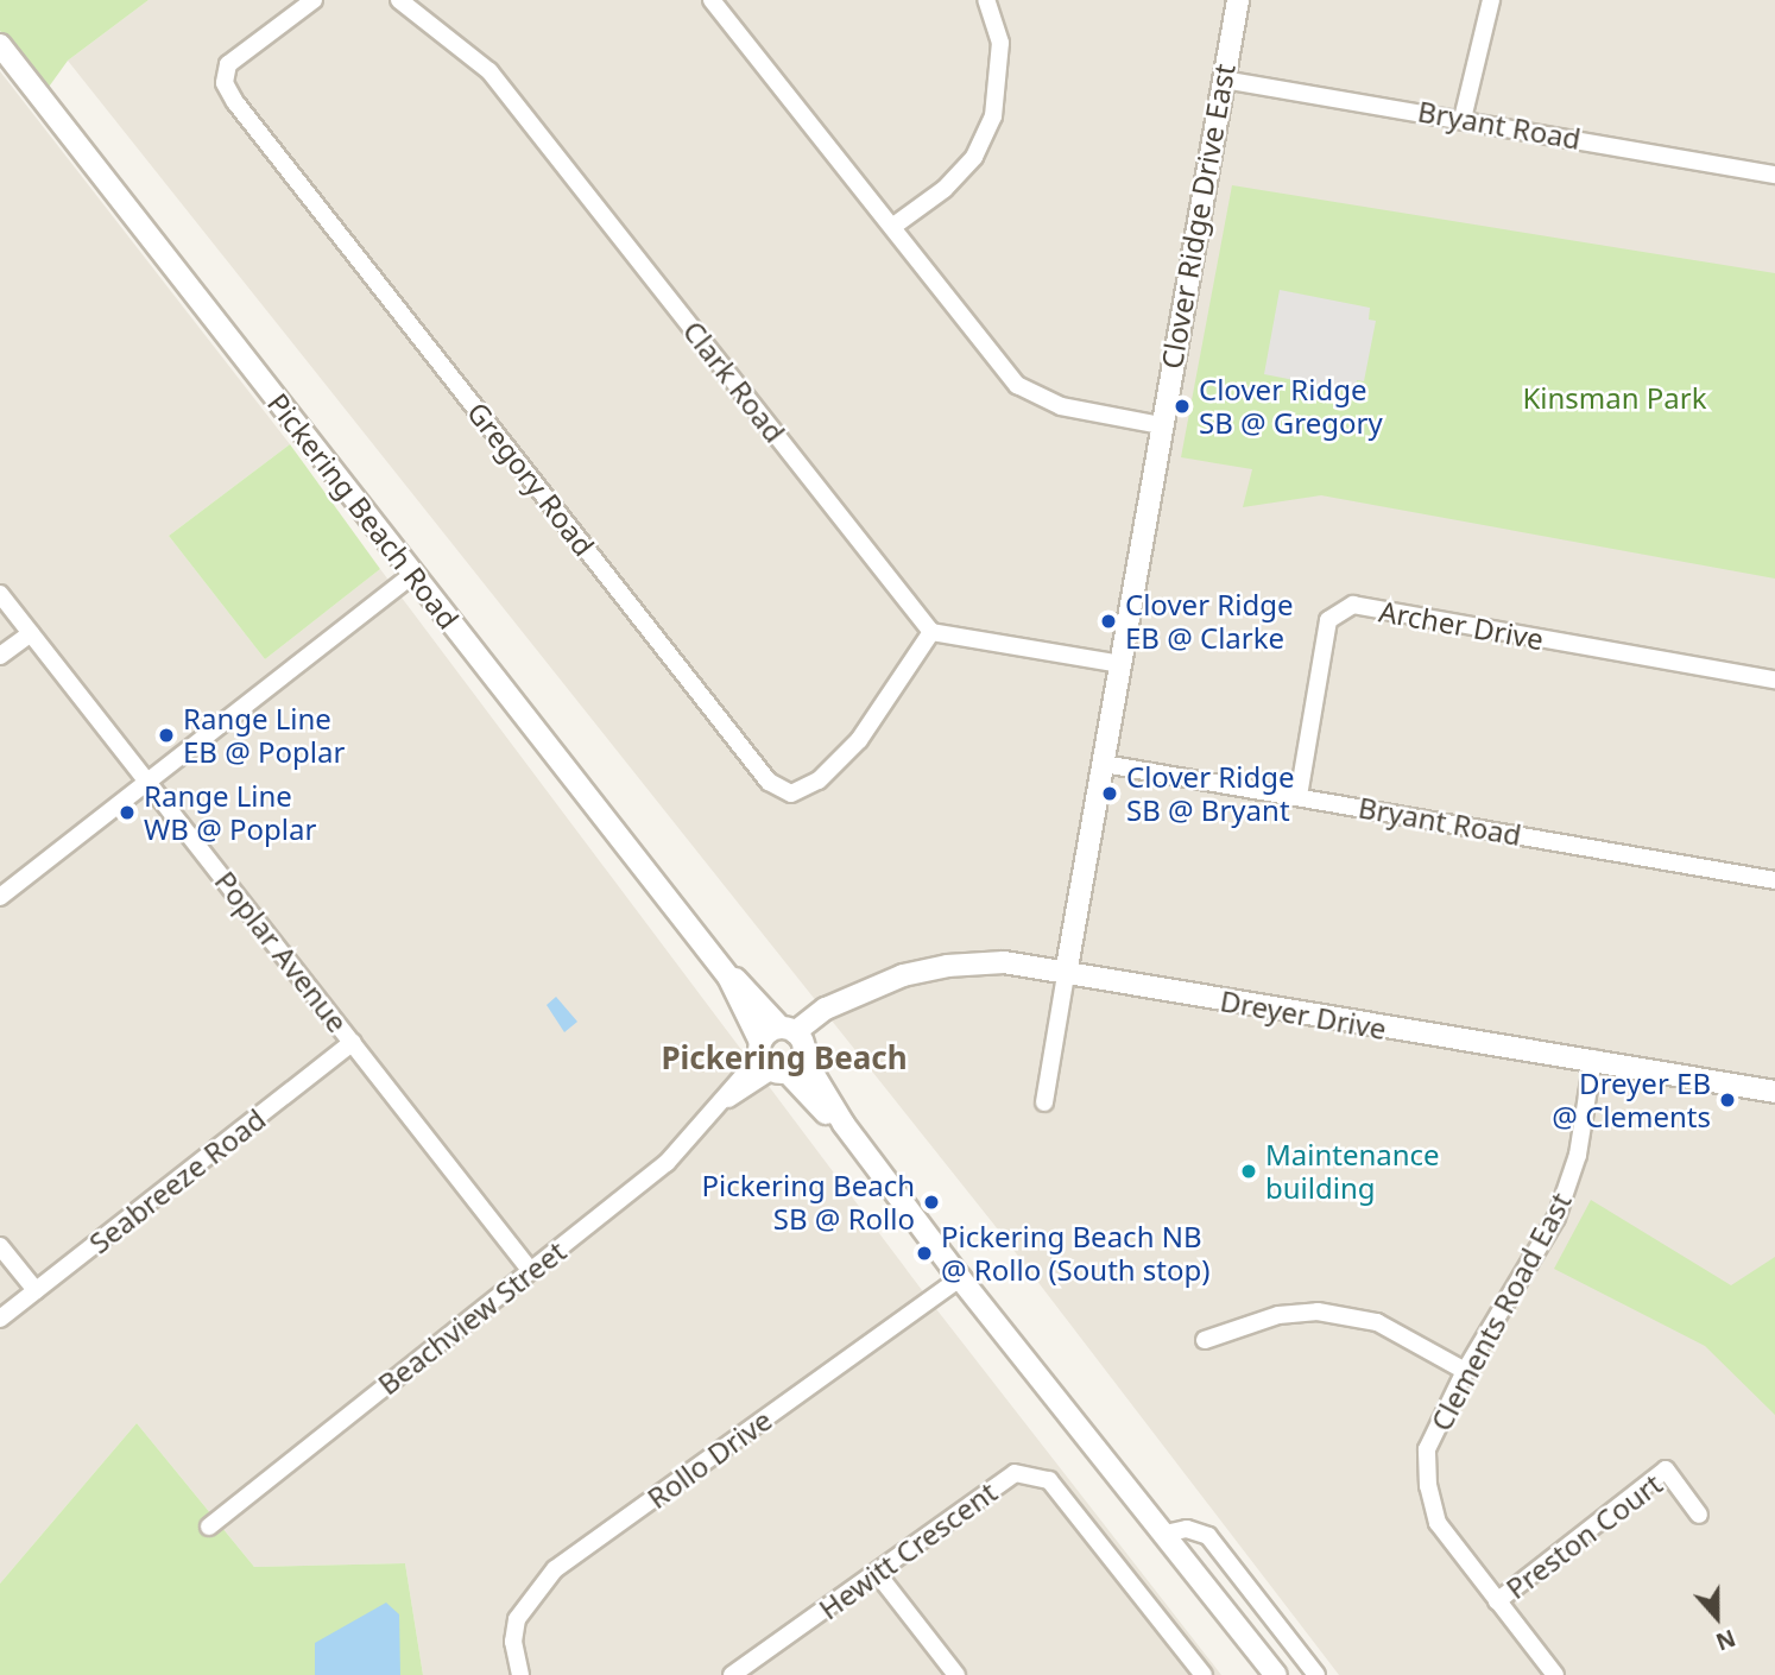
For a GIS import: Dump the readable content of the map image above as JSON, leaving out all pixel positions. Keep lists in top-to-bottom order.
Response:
{
  "streets": {
    "street": [
      "Bryant Road",
      "Clover Ridge Drive East",
      "Clark Road",
      "Gregory Road",
      "Pickering Beach Road",
      "Archer Drive",
      "Poplar Avenue",
      "Dreyer Drive",
      "Seabreeze Road",
      "Clements Road East",
      "Beachview Street",
      "Rollo Drive",
      "Preston Court",
      "Hewitt Crescent"
    ]
  },
  "crossings": [
    ["Bryant Road", "Clover Ridge Drive East"],
    ["Bryant Road", "Archer Drive"],
    ["Clover Ridge Drive East", "Dreyer Drive"],
    ["Clark Road", "Gregory Road"],
    ["Pickering Beach Road", "Dreyer Drive"],
    ["Pickering Beach Road", "Beachview Street"],
    ["Pickering Beach Road", "Rollo Drive"],
    ["Poplar Avenue", "Seabreeze Road"],
    ["Poplar Avenue", "Beachview Street"],
    ["Dreyer Drive", "Clements Road East"],
    ["Clements Road East", "Preston Court"]
  ],
  "districts": ["Pickering Beach"],
  "parks": ["Kinsman Park"],
  "places": [
    "Clover Ridge SB @ Gregory",
    "Clover Ridge EB @ Clarke",
    "Range Line EB @ Poplar",
    "Clover Ridge SB @ Bryant",
    "Range Line WB @ Poplar",
    "Dreyer EB @ Clements",
    "Maintenance building",
    "Pickering Beach SB @ Rollo",
    "Pickering Beach NB @ Rollo (South stop)"
  ],
  "north": "bottom"
}
